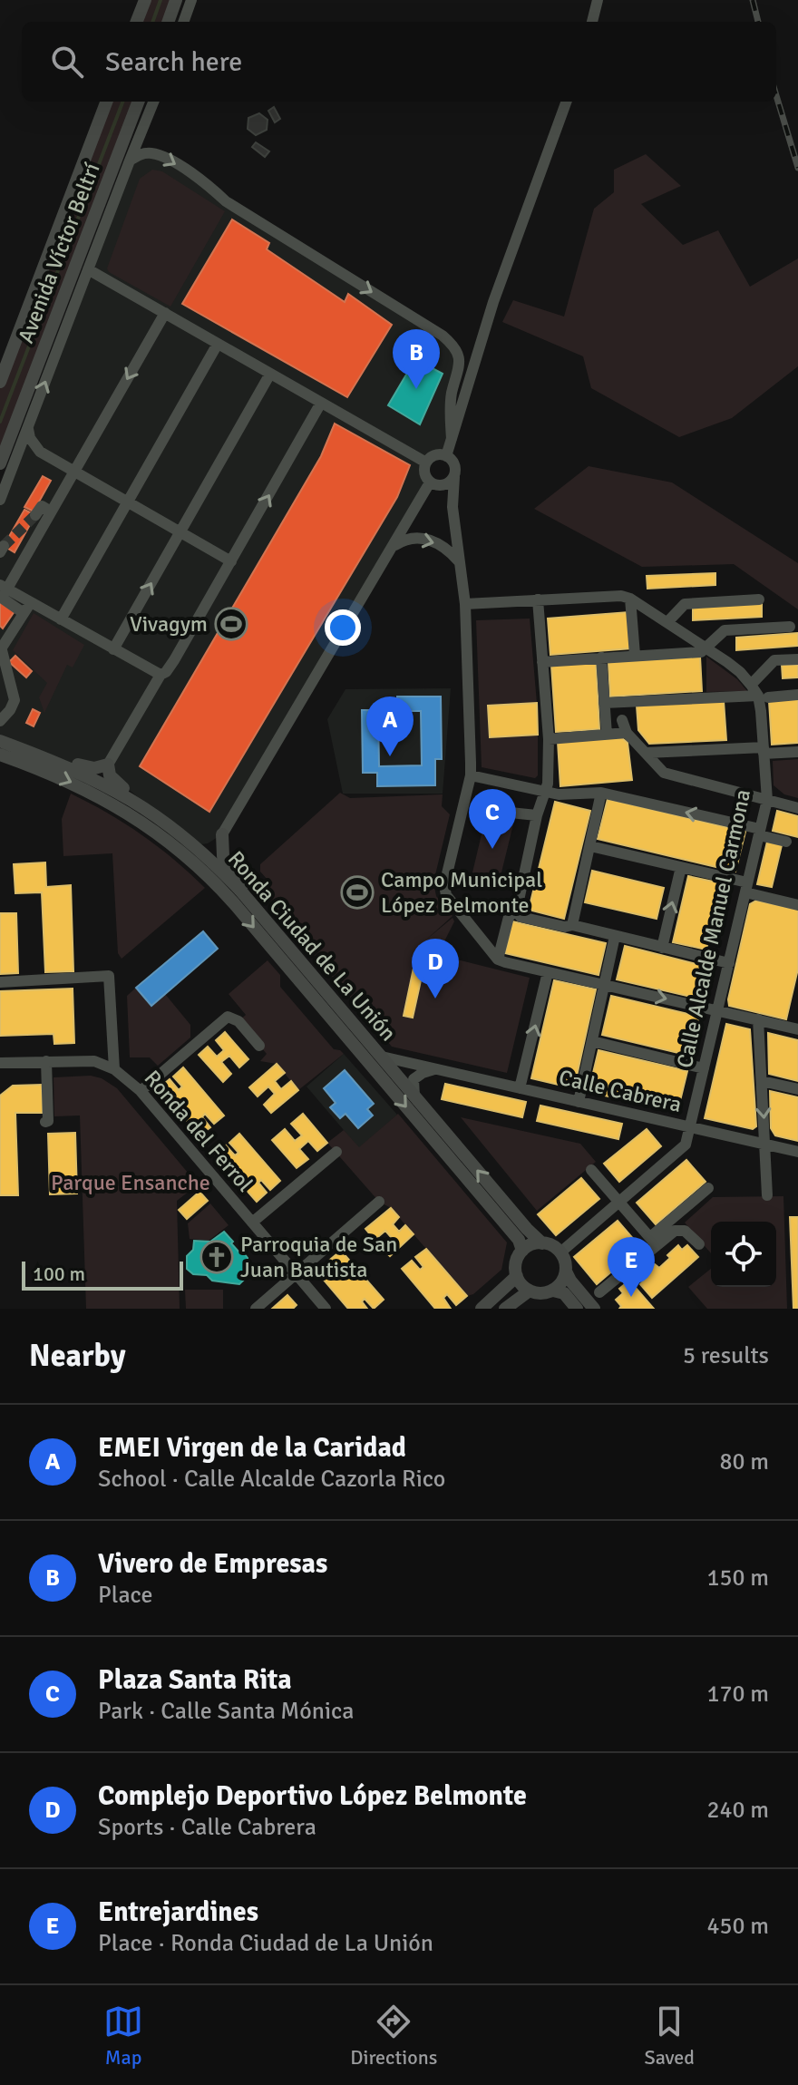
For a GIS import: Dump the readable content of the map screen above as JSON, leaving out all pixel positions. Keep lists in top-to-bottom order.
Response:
{
  "streets": {
    "main road": ["Avenida Víctor Beltrí", "Ronda Ciudad de La Unión"],
    "street": ["Calle Alcalde Manuel Carmona", "Calle Cabrera", "Ronda del Ferrol"]
  },
  "crossings": [
    ["Calle Alcalde Manuel Carmona", "Ronda Ciudad de La Unión"],
    ["Calle Alcalde Manuel Carmona", "Calle Cabrera"],
    ["Ronda Ciudad de La Unión", "Calle Cabrera"]
  ],
  "parks": ["Parque Ensanche"],
  "places": {
    "sports": ["Vivagym", "Campo Municipal López Belmonte"],
    "church": ["Parroquia de San Juan Bautista"]
  },
  "scale_bar": "100 m",
  "page": {
    "search": "Search here",
    "pins": [
      "B",
      "A",
      "C",
      "D",
      "E"
    ],
    "scale": "100 m",
    "heading": ["Nearby", "5 results"],
    "list": [
      {
        "mark": "A",
        "name": "EMEI Virgen de la Caridad",
        "note": "School · Calle Alcalde Cazorla Rico",
        "value": "80 m"
      },
      {
        "mark": "B",
        "name": "Vivero de Empresas",
        "note": "Place",
        "value": "150 m"
      },
      {
        "mark": "C",
        "name": "Plaza Santa Rita",
        "note": "Park · Calle Santa Mónica",
        "value": "170 m"
      },
      {
        "mark": "D",
        "name": "Complejo Deportivo López Belmonte",
        "note": "Sports · Calle Cabrera",
        "value": "240 m"
      },
      {
        "mark": "E",
        "name": "Entrejardines",
        "note": "Place · Ronda Ciudad de La Unión",
        "value": "450 m"
      }
    ],
    "nav": ["Map", "Directions", "Saved"]
  }
}
